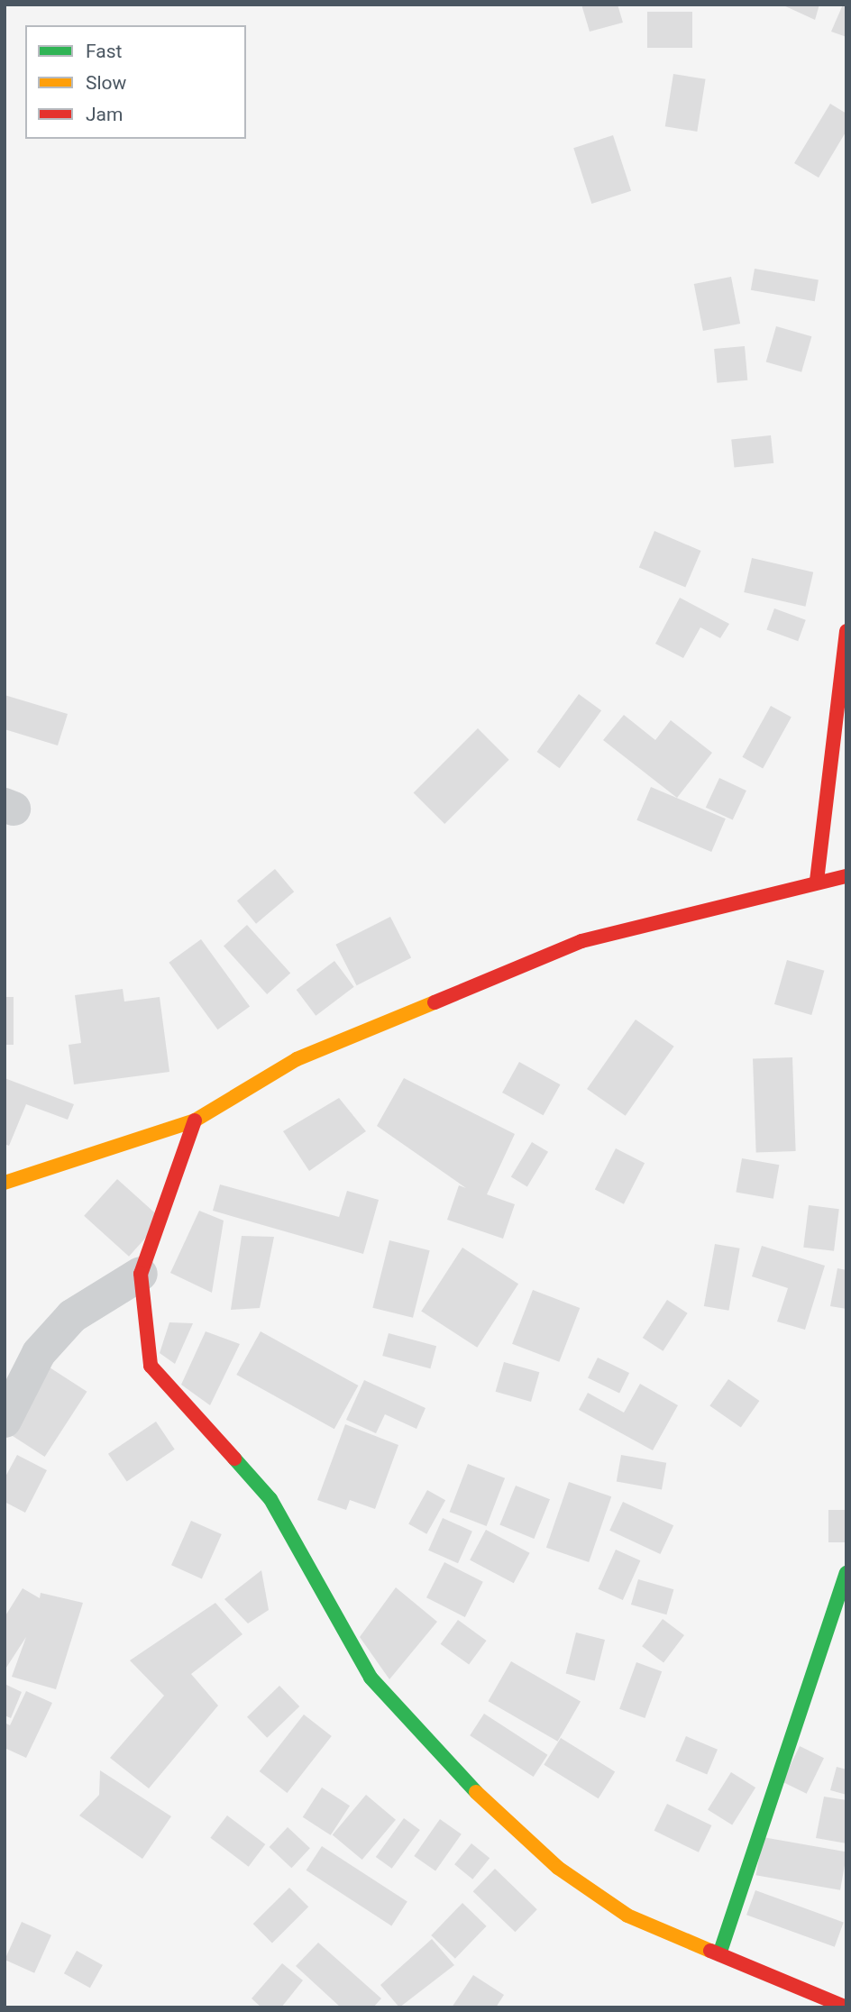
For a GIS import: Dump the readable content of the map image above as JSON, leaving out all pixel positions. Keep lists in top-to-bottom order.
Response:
{
  "legend": ["Fast", "Slow", "Jam"]
}
